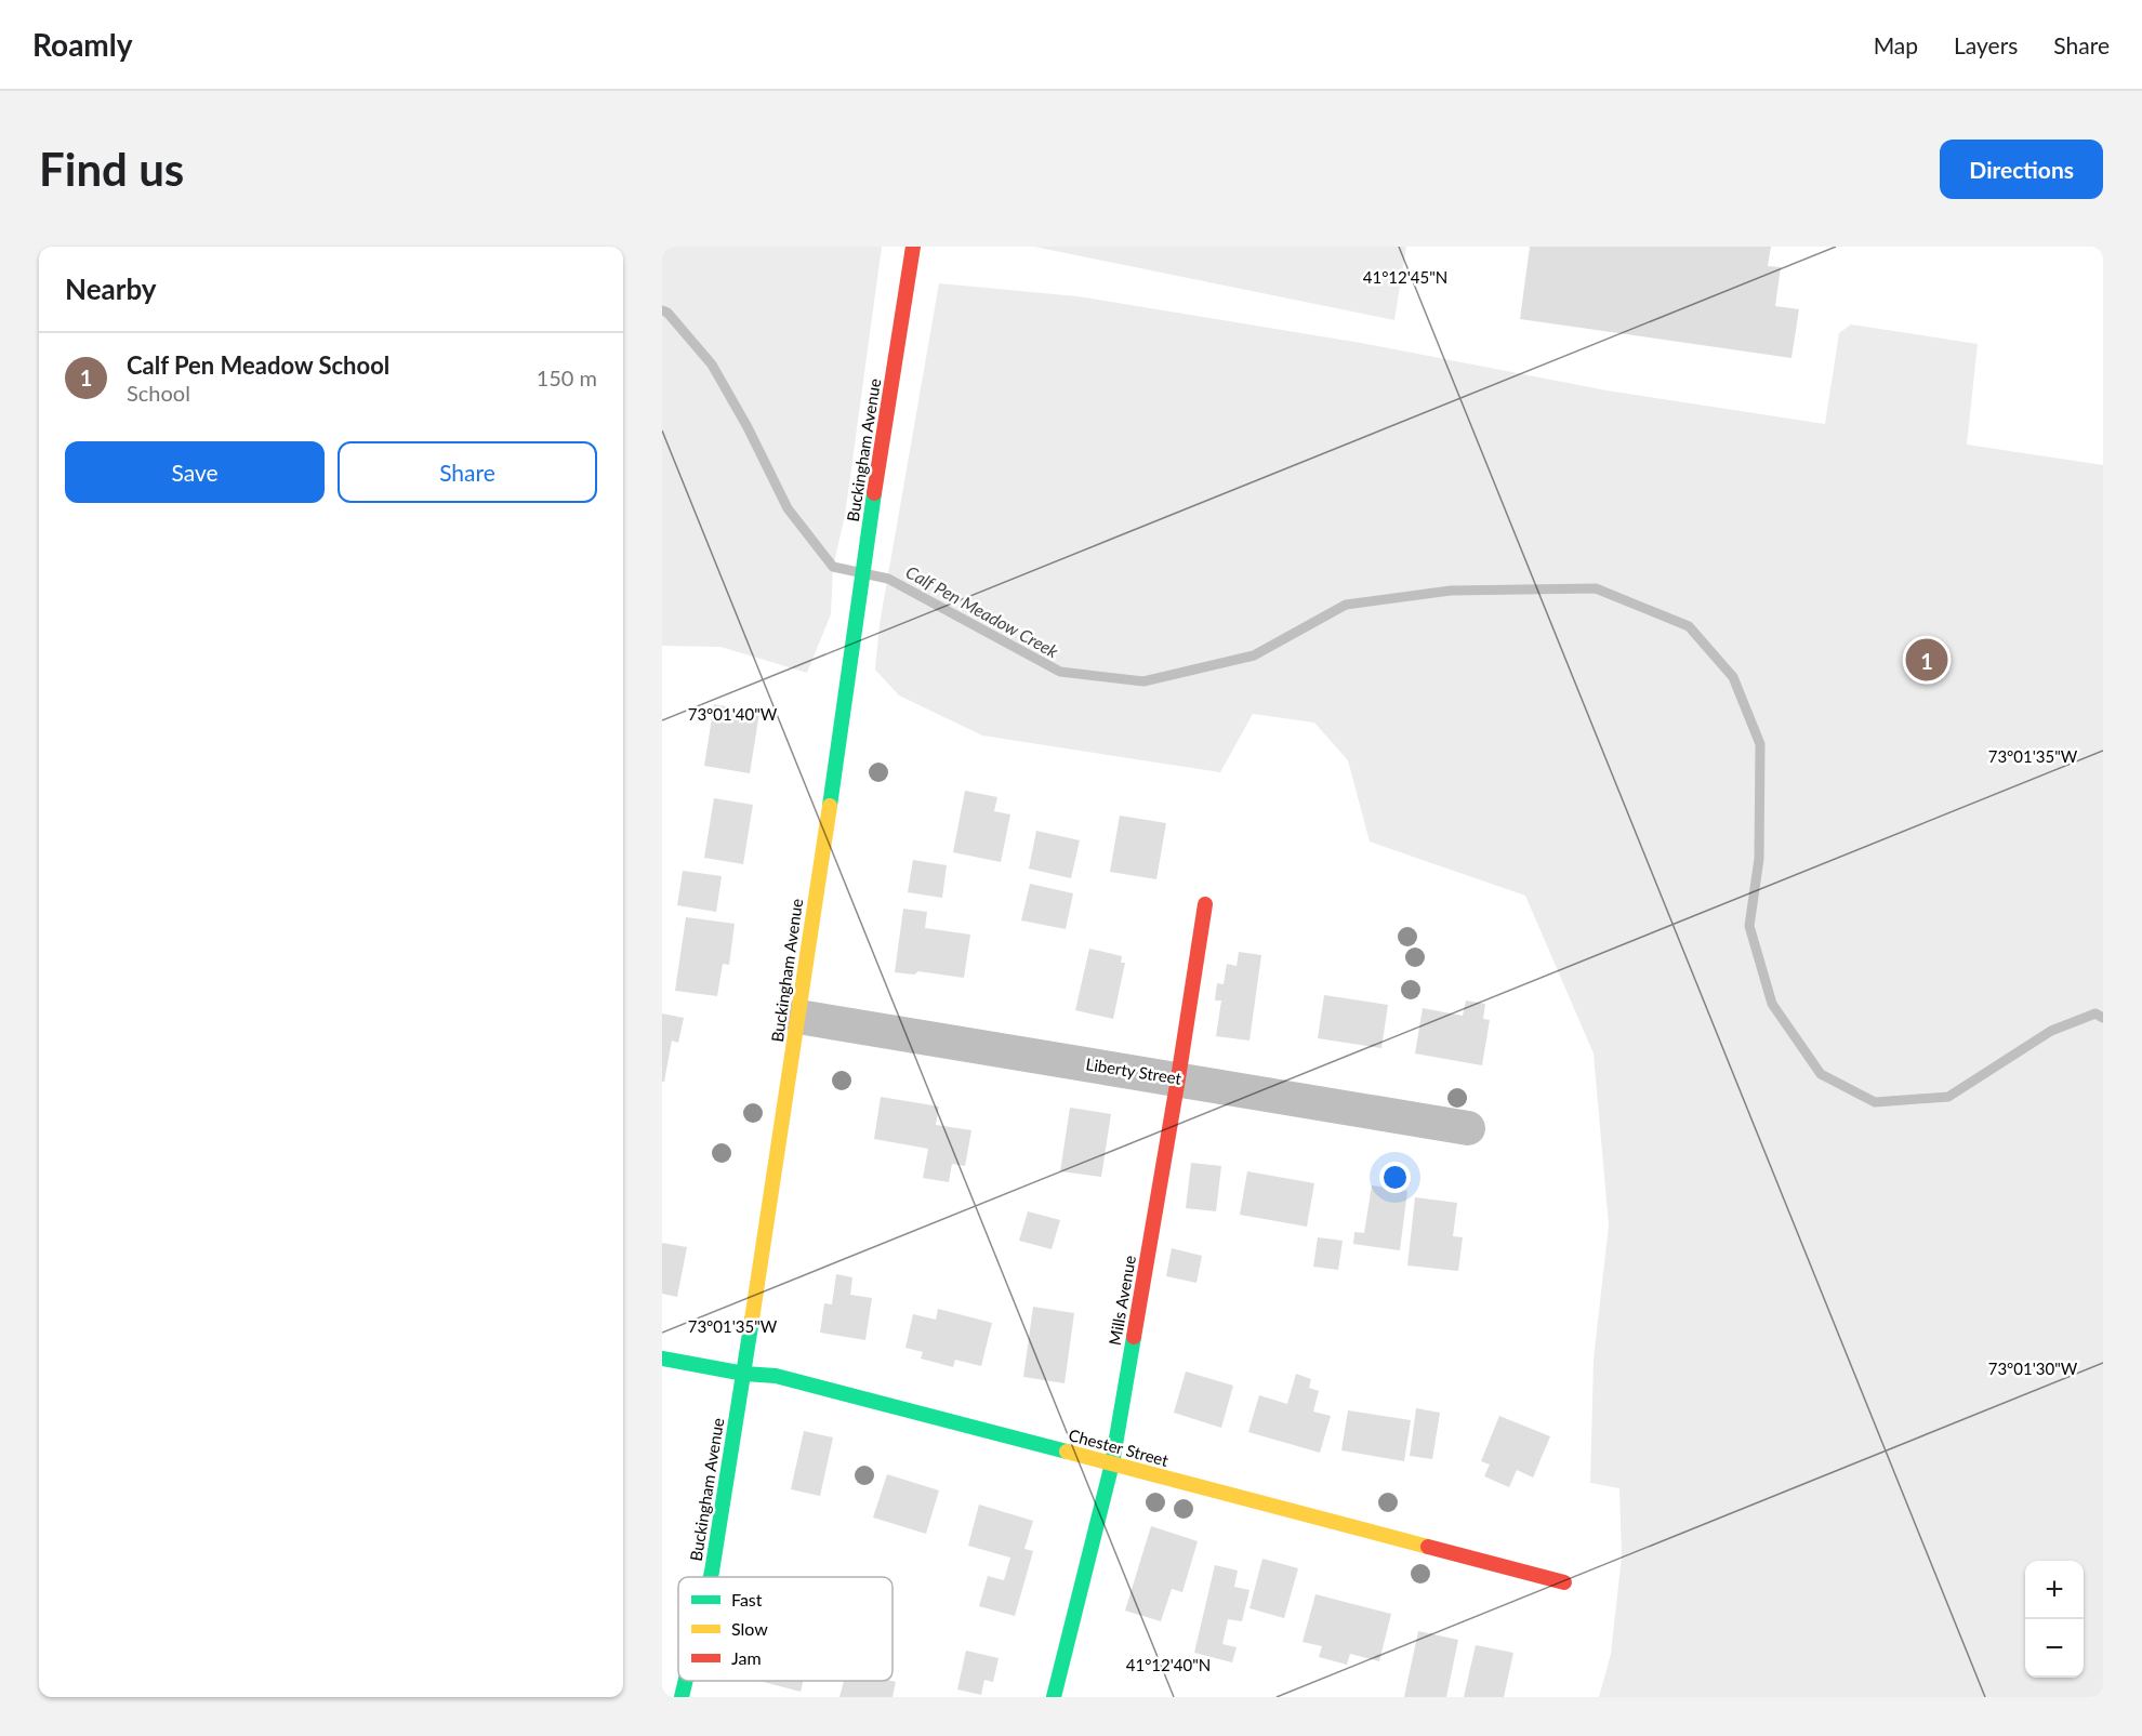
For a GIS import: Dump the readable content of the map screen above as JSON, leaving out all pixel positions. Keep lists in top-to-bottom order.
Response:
{
  "streets": {
    "street": [
      "Buckingham Avenue",
      "Liberty Street",
      "Mills Avenue",
      "Chester Street"
    ]
  },
  "crossings": [
    ["Buckingham Avenue", "Liberty Street"],
    ["Buckingham Avenue", "Chester Street"],
    ["Liberty Street", "Mills Avenue"],
    ["Mills Avenue", "Chester Street"]
  ],
  "water": ["Calf Pen Meadow Creek"],
  "legend": ["Fast", "Slow", "Jam"],
  "page": {
    "header": "Roamly",
    "nav": ["Map", "Layers", "Share"],
    "buttons": [
      "Directions",
      ["Save", "Share"]
    ],
    "title": "Find us",
    "heading": "Nearby",
    "list": [
      {
        "mark": "1",
        "name": "Calf Pen Meadow School",
        "note": "School",
        "value": "150 m"
      }
    ],
    "pins": "1",
    "map_buttons": ["+", "−"]
  },
  "coordinates": [
    "41°12'45\"N",
    "73°01'40\"W",
    "73°01'35\"W",
    "73°01'30\"W",
    "41°12'40\"N"
  ]
}
